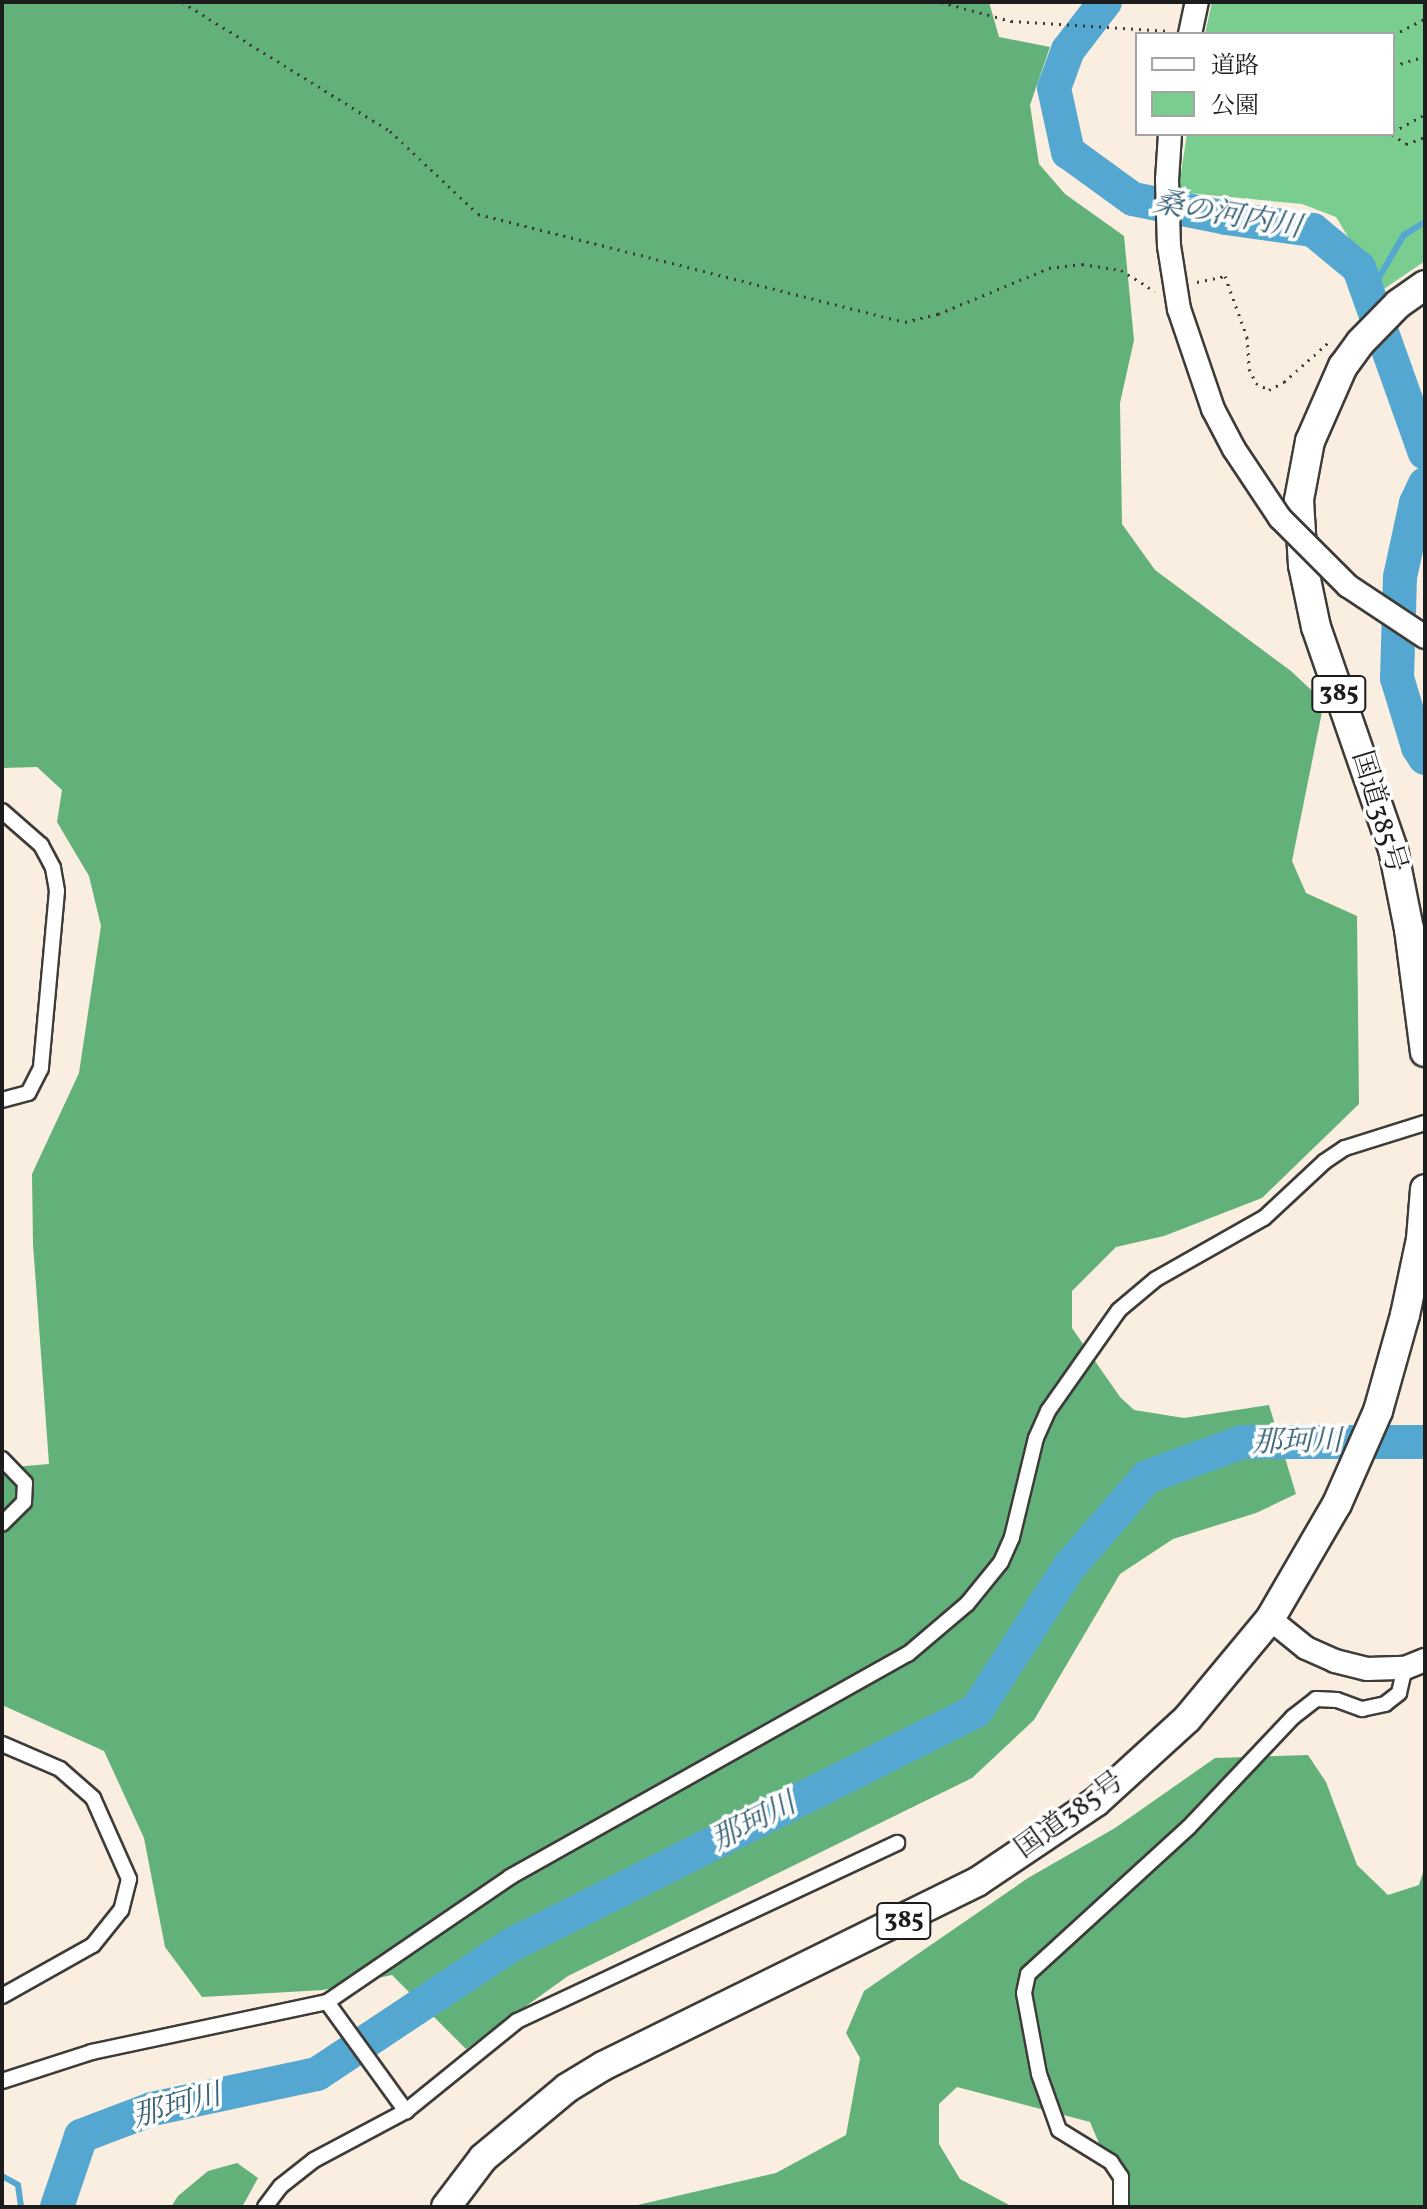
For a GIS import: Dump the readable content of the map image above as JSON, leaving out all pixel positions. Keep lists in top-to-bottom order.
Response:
{
  "streets": {
    "highway": ["385", "国道385号"]
  },
  "water": ["桑の河内川", "那珂川"],
  "legend": ["道路", "公園"]
}
